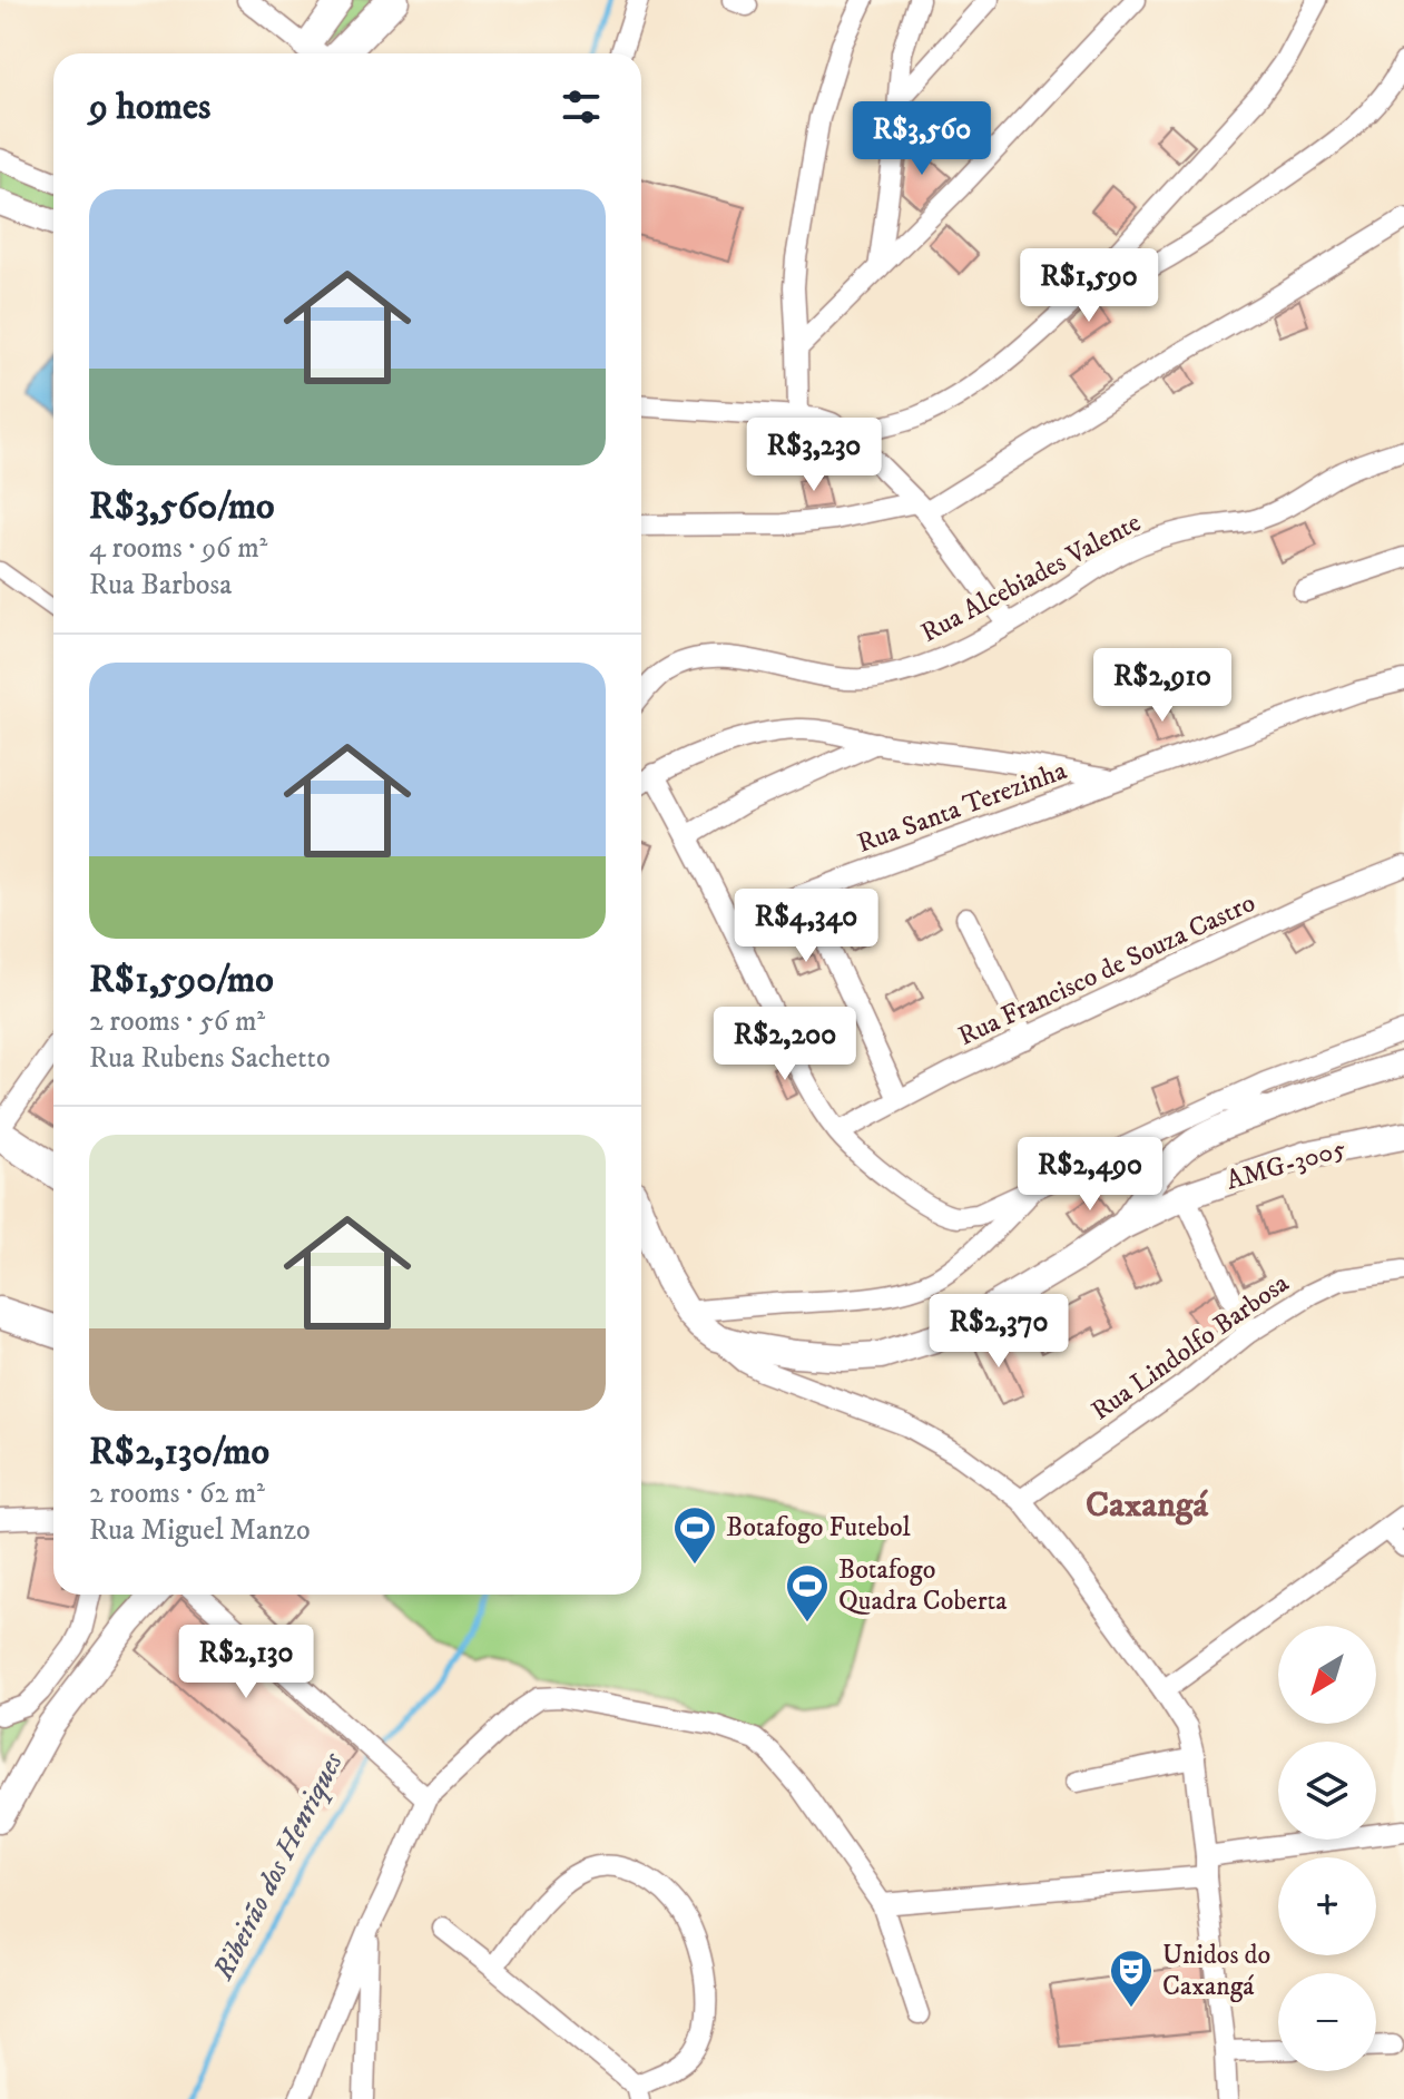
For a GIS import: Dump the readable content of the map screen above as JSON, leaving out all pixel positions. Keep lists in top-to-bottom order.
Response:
{
  "streets": {
    "main road": ["AMG-3005"],
    "street": [
      "Rua Alcebiades Valente",
      "Rua Santa Terezinha",
      "Rua Francisco de Souza Castro",
      "Rua Lindolfo Barbosa"
    ]
  },
  "districts": ["Caxangá"],
  "water": ["Ribeirão dos Henriques"],
  "places": {
    "sports": ["Botafogo Futebol", "Botafogo Quadra Coberta"],
    "theatre": ["Unidos do Caxangá"]
  },
  "north": "bottom left",
  "page": {
    "heading": "9 homes",
    "price": [
      "R$3,560",
      "R$1,590",
      "R$3,230",
      "R$2,910",
      "R$4,340",
      "R$2,200",
      "R$2,490",
      "R$2,370",
      "R$2,130"
    ],
    "list": [
      {
        "name": "R$3,560/mo",
        "note": "4 rooms · 96 m² · Rua Barbosa"
      },
      {
        "name": "R$1,590/mo",
        "note": "2 rooms · 56 m² · Rua Rubens Sachetto"
      },
      {
        "name": "R$2,130/mo",
        "note": "2 rooms · 62 m² · Rua Miguel Manzo"
      }
    ],
    "map_buttons": ["+", "−"]
  }
}
